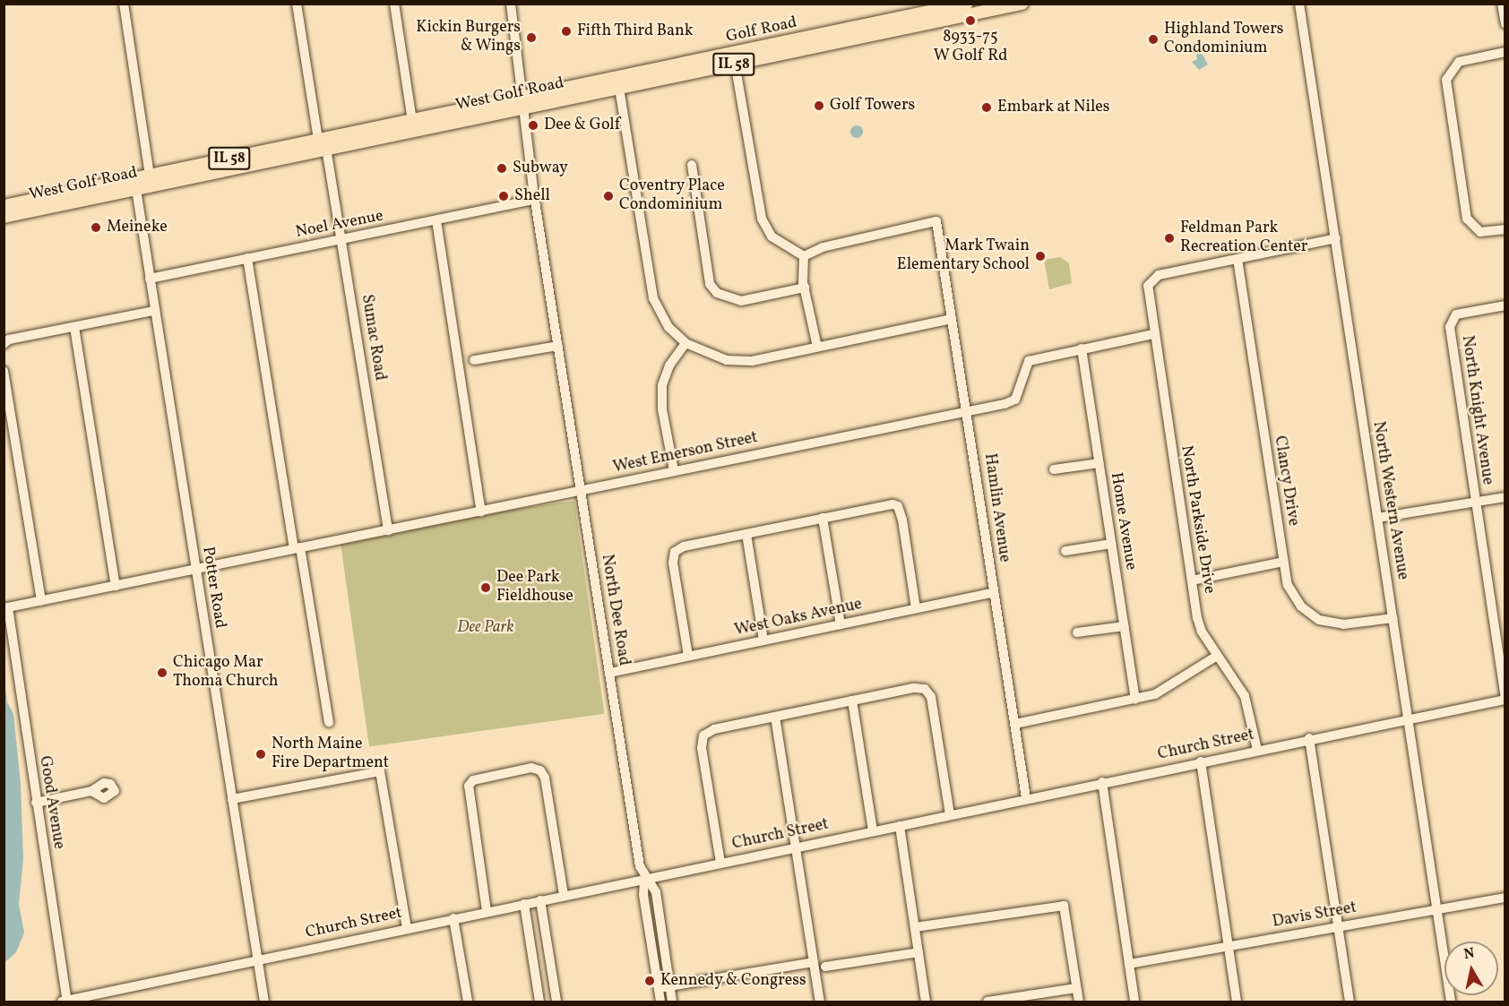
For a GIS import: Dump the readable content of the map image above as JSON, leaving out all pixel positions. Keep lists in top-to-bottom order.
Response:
{
  "streets": {
    "main road": ["Golf Road", "IL 58", "West Golf Road"],
    "street": [
      "Noel Avenue",
      "Sumac Road",
      "North Knight Avenue",
      "West Emerson Street",
      "Clancy Drive",
      "North Western Avenue",
      "Hamlin Avenue",
      "North Parkside Drive",
      "Home Avenue",
      "Potter Road",
      "North Dee Road",
      "West Oaks Avenue",
      "Church Street",
      "Good Avenue",
      "Davis Street"
    ]
  },
  "crossings": [
    ["Golf Road", "West Golf Road"],
    ["West Golf Road", "Sumac Road"],
    ["West Golf Road", "Potter Road"],
    ["West Golf Road", "North Dee Road"],
    ["Noel Avenue", "Sumac Road"],
    ["Noel Avenue", "Potter Road"],
    ["Noel Avenue", "North Dee Road"],
    ["Sumac Road", "West Emerson Street"],
    ["North Knight Avenue", "Church Street"],
    ["West Emerson Street", "Hamlin Avenue"],
    ["West Emerson Street", "North Parkside Drive"],
    ["West Emerson Street", "Home Avenue"],
    ["West Emerson Street", "Potter Road"],
    ["West Emerson Street", "North Dee Road"],
    ["West Emerson Street", "Good Avenue"],
    ["Clancy Drive", "North Western Avenue"],
    ["Clancy Drive", "North Parkside Drive"],
    ["North Western Avenue", "Church Street"],
    ["North Western Avenue", "Davis Street"],
    ["Hamlin Avenue", "West Oaks Avenue"],
    ["Hamlin Avenue", "Church Street"],
    ["North Parkside Drive", "Church Street"],
    ["Potter Road", "Church Street"],
    ["North Dee Road", "West Oaks Avenue"],
    ["North Dee Road", "Church Street"],
    ["Church Street", "Good Avenue"]
  ],
  "parks": ["Dee Park"],
  "places": [
    "8933-75 W Golf Rd",
    "Fifth Third Bank",
    "Kickin Burgers & Wings",
    "Highland Towers Condominium",
    "Golf Towers",
    "Embark at Niles",
    "Dee & Golf",
    "Subway",
    "Shell",
    "Coventry Place Condominium",
    "Meineke",
    "Feldman Park Recreation Center",
    "Mark Twain Elementary School",
    "Dee Park Fieldhouse",
    "Chicago Mar Thoma Church",
    "North Maine Fire Department",
    "Kennedy & Congress"
  ],
  "north": "top"
}
